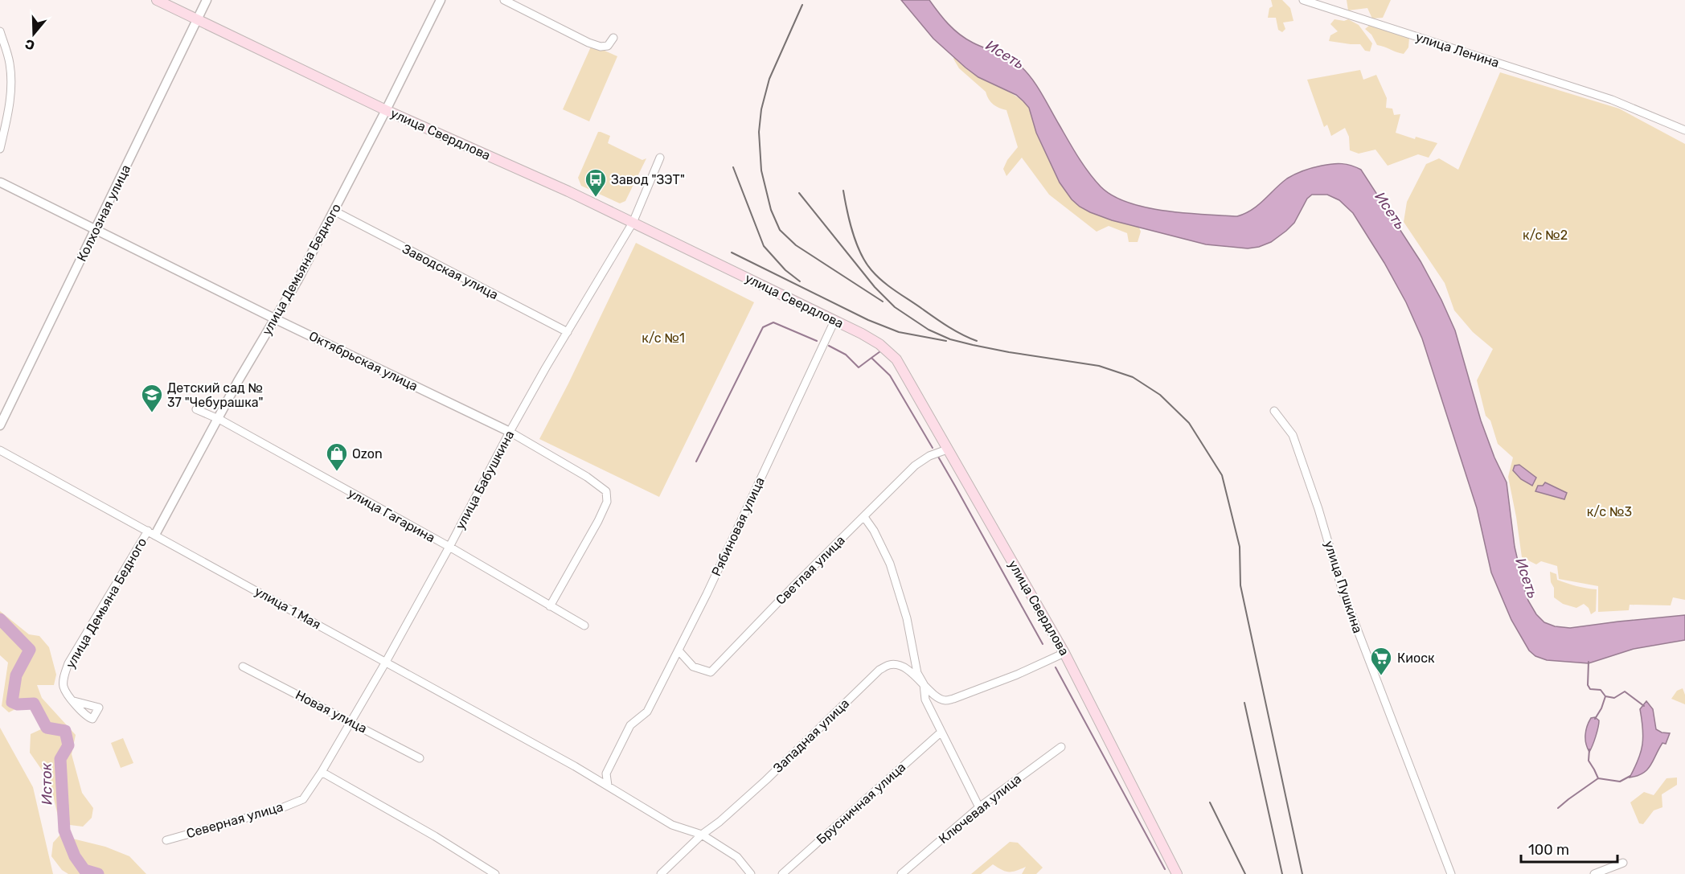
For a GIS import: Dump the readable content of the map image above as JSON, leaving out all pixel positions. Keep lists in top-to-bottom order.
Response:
{
  "streets": {
    "main road": ["улица Свердлова"],
    "street": [
      "улица Ленина",
      "Колхозная улица",
      "улица Демьяна Бедного",
      "Заводская улица",
      "Октябрьская улица",
      "улица Бабушкина",
      "улица Гагарина",
      "Рябиновая улица",
      "Светлая улица",
      "улица Пушкина",
      "улица 1 Мая",
      "Новая улица",
      "Западная улица",
      "Брусничная улица",
      "Ключевая улица",
      "Северная улица"
    ]
  },
  "crossings": [
    ["улица Свердлова", "Колхозная улица"],
    ["улица Свердлова", "улица Демьяна Бедного"],
    ["улица Свердлова", "улица Бабушкина"],
    ["улица Свердлова", "Рябиновая улица"],
    ["улица Свердлова", "Светлая улица"],
    ["улица Свердлова", "Западная улица"],
    ["Колхозная улица", "Октябрьская улица"],
    ["улица Демьяна Бедного", "Заводская улица"],
    ["улица Демьяна Бедного", "Октябрьская улица"],
    ["улица Демьяна Бедного", "улица Гагарина"],
    ["улица Демьяна Бедного", "улица 1 Мая"],
    ["Заводская улица", "улица Бабушкина"],
    ["Октябрьская улица", "улица Бабушкина"],
    ["Октябрьская улица", "улица Гагарина"],
    ["улица Бабушкина", "улица Гагарина"],
    ["улица Бабушкина", "улица 1 Мая"],
    ["улица Бабушкина", "Новая улица"],
    ["улица Бабушкина", "Северная улица"],
    ["Рябиновая улица", "Светлая улица"],
    ["Рябиновая улица", "улица 1 Мая"],
    ["улица 1 Мая", "Западная улица"]
  ],
  "water": ["Исеть", "Исток"],
  "parks": ["к/с №2", "к/с №1", "к/с №3"],
  "places": {
    "bus stop": ["Завод \"ЗЭТ\""],
    "school or university": ["Детский сад № 37 \"Чебурашка\""],
    "shop": ["Ozon"],
    "supermarket": ["Киоск"]
  },
  "scale_bar": "100 m",
  "north": "bottom"
}
